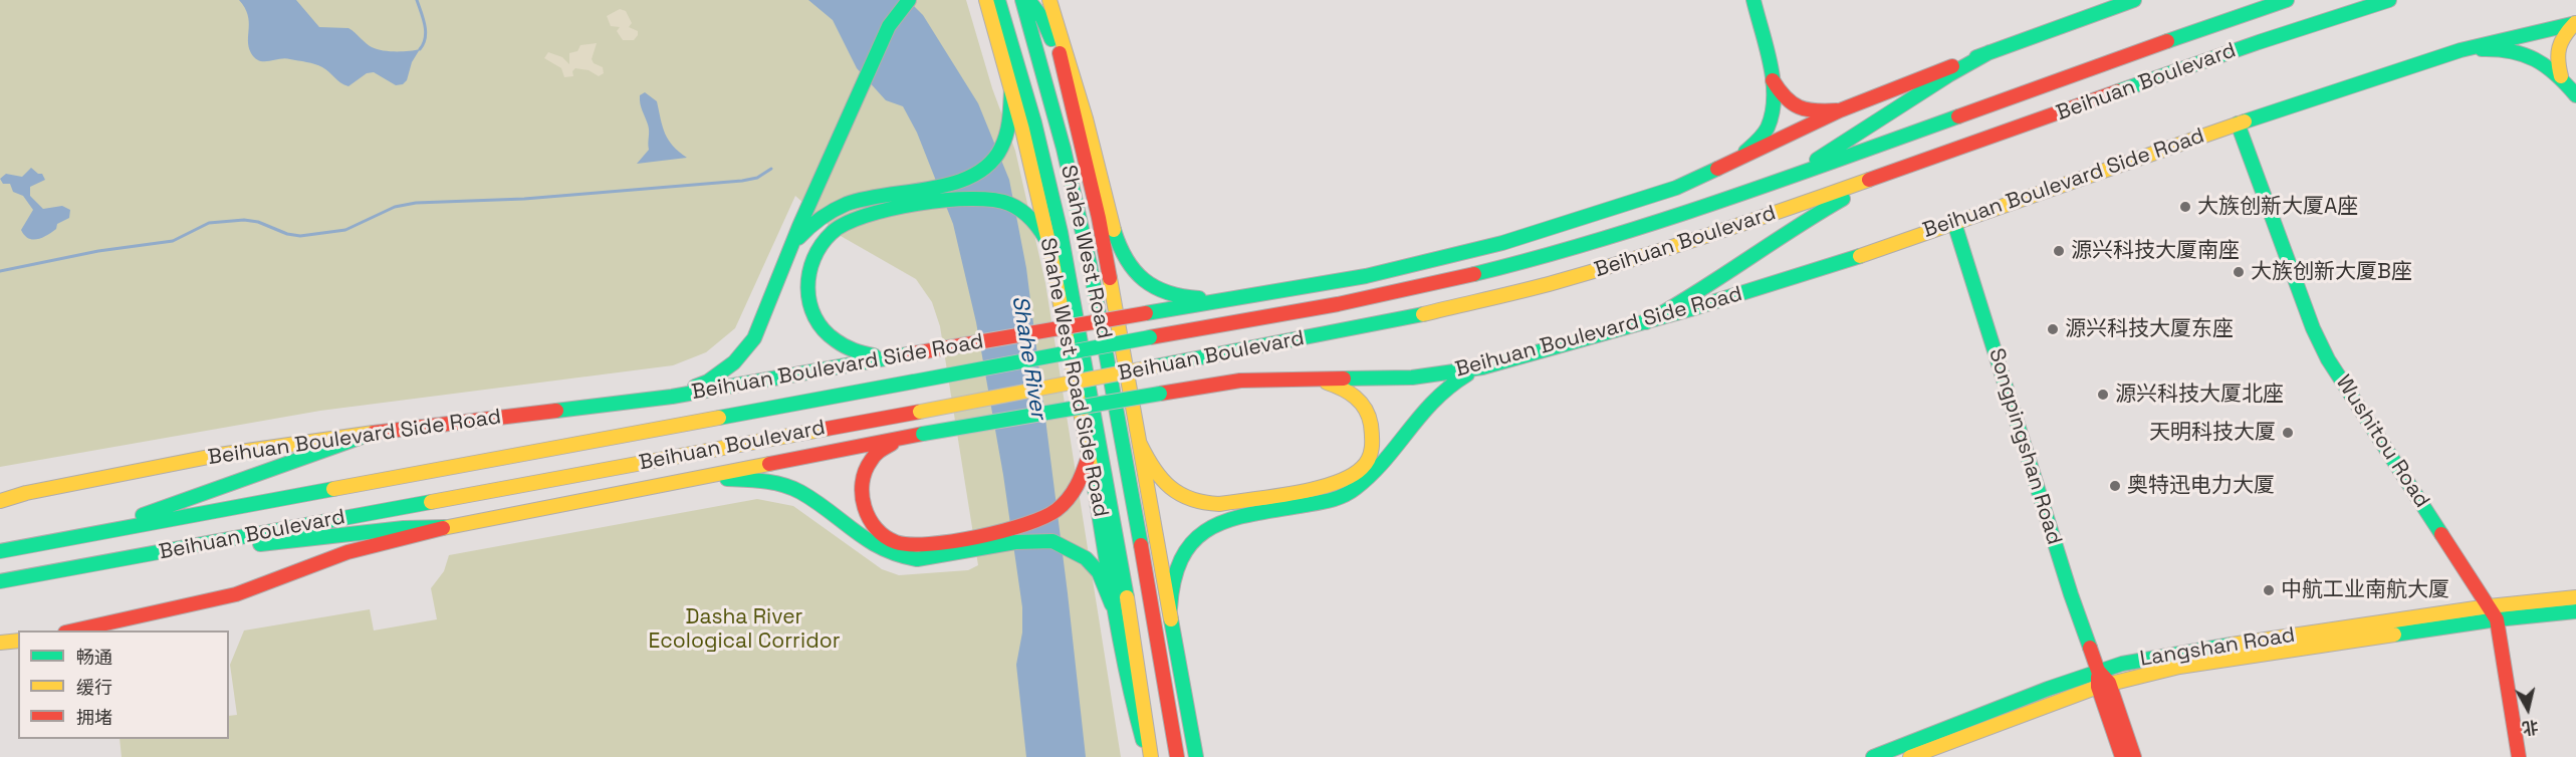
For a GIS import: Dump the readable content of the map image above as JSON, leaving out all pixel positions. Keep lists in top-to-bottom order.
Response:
{
  "streets": {
    "main road": [
      "Beihuan Boulevard",
      "Beihuan Boulevard Side Road",
      "Shahe West Road",
      "Shahe West Road Side Road",
      "Wushitou Road",
      "Songpingshan Road",
      "Langshan Road"
    ]
  },
  "crossings": [
    ["Beihuan Boulevard Side Road", "Wushitou Road"],
    ["Beihuan Boulevard Side Road", "Songpingshan Road"],
    ["Shahe West Road", "Shahe West Road Side Road"],
    ["Wushitou Road", "Langshan Road"],
    ["Songpingshan Road", "Langshan Road"]
  ],
  "water": ["Shahe River"],
  "parks": ["Dasha River Ecological Corridor"],
  "places": [
    "大族创新大厦A座",
    "源兴科技大厦南座",
    "大族创新大厦B座",
    "源兴科技大厦东座",
    "源兴科技大厦北座",
    "天明科技大厦",
    "奥特迅电力大厦",
    "中航工业南航大厦"
  ],
  "legend": ["畅通", "缓行", "拥堵"],
  "north": "bottom"
}
